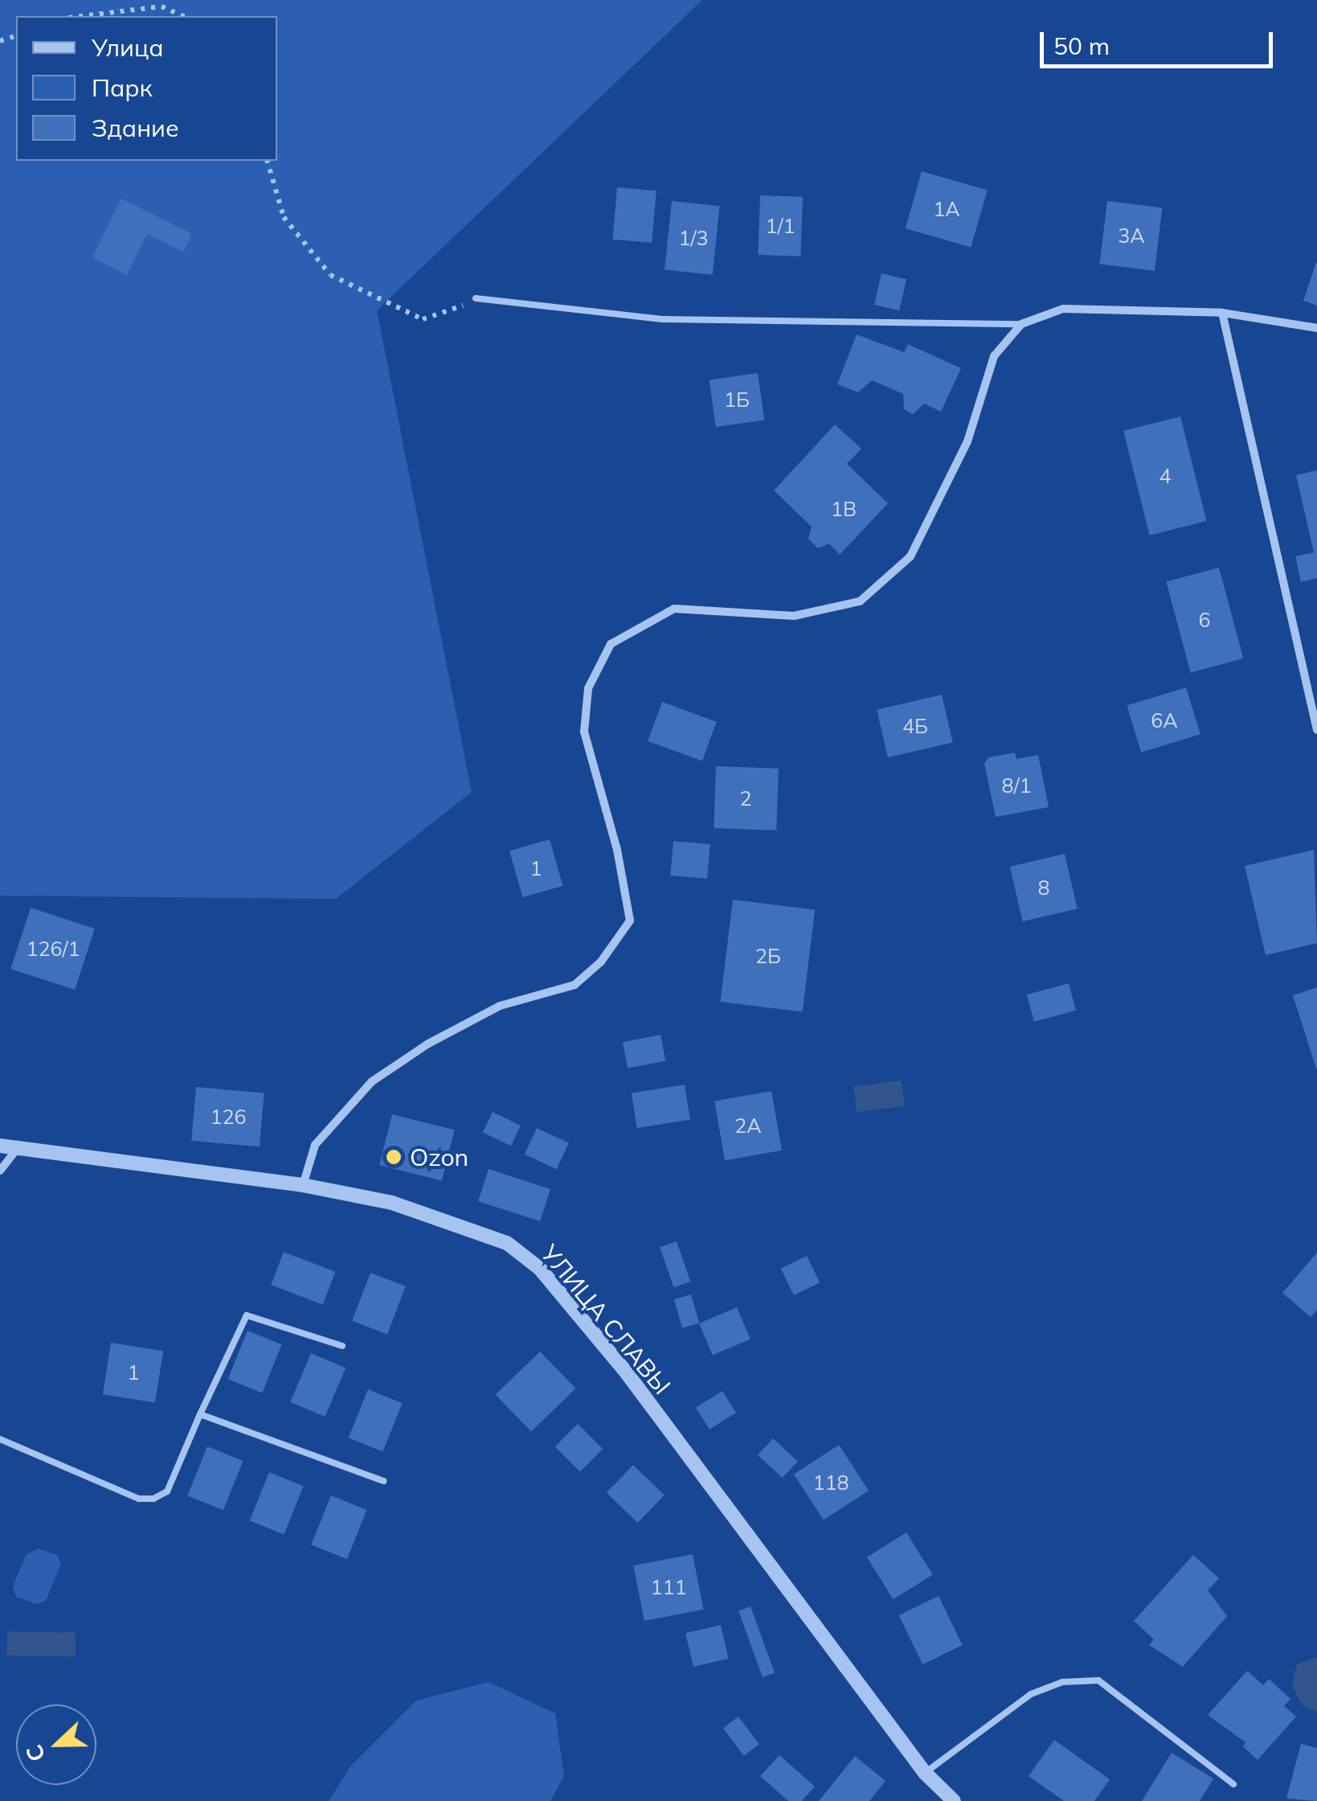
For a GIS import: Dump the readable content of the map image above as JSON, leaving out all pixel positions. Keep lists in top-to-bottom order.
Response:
{
  "streets": {
    "street": ["УЛИЦА СЛАВЫ"]
  },
  "places": ["Ozon"],
  "house_numbers": [
    "1А",
    "1/1",
    "3А",
    "1/3",
    "1Б",
    "4",
    "1В",
    "6",
    "6А",
    "4Б",
    "8/1",
    "2",
    "1",
    "8",
    "126/1",
    "2Б",
    "126",
    "2А",
    "1",
    "118",
    "111"
  ],
  "legend": ["Улица", "Парк", "Здание"],
  "scale_bar": "50 m",
  "north": "left"
}
